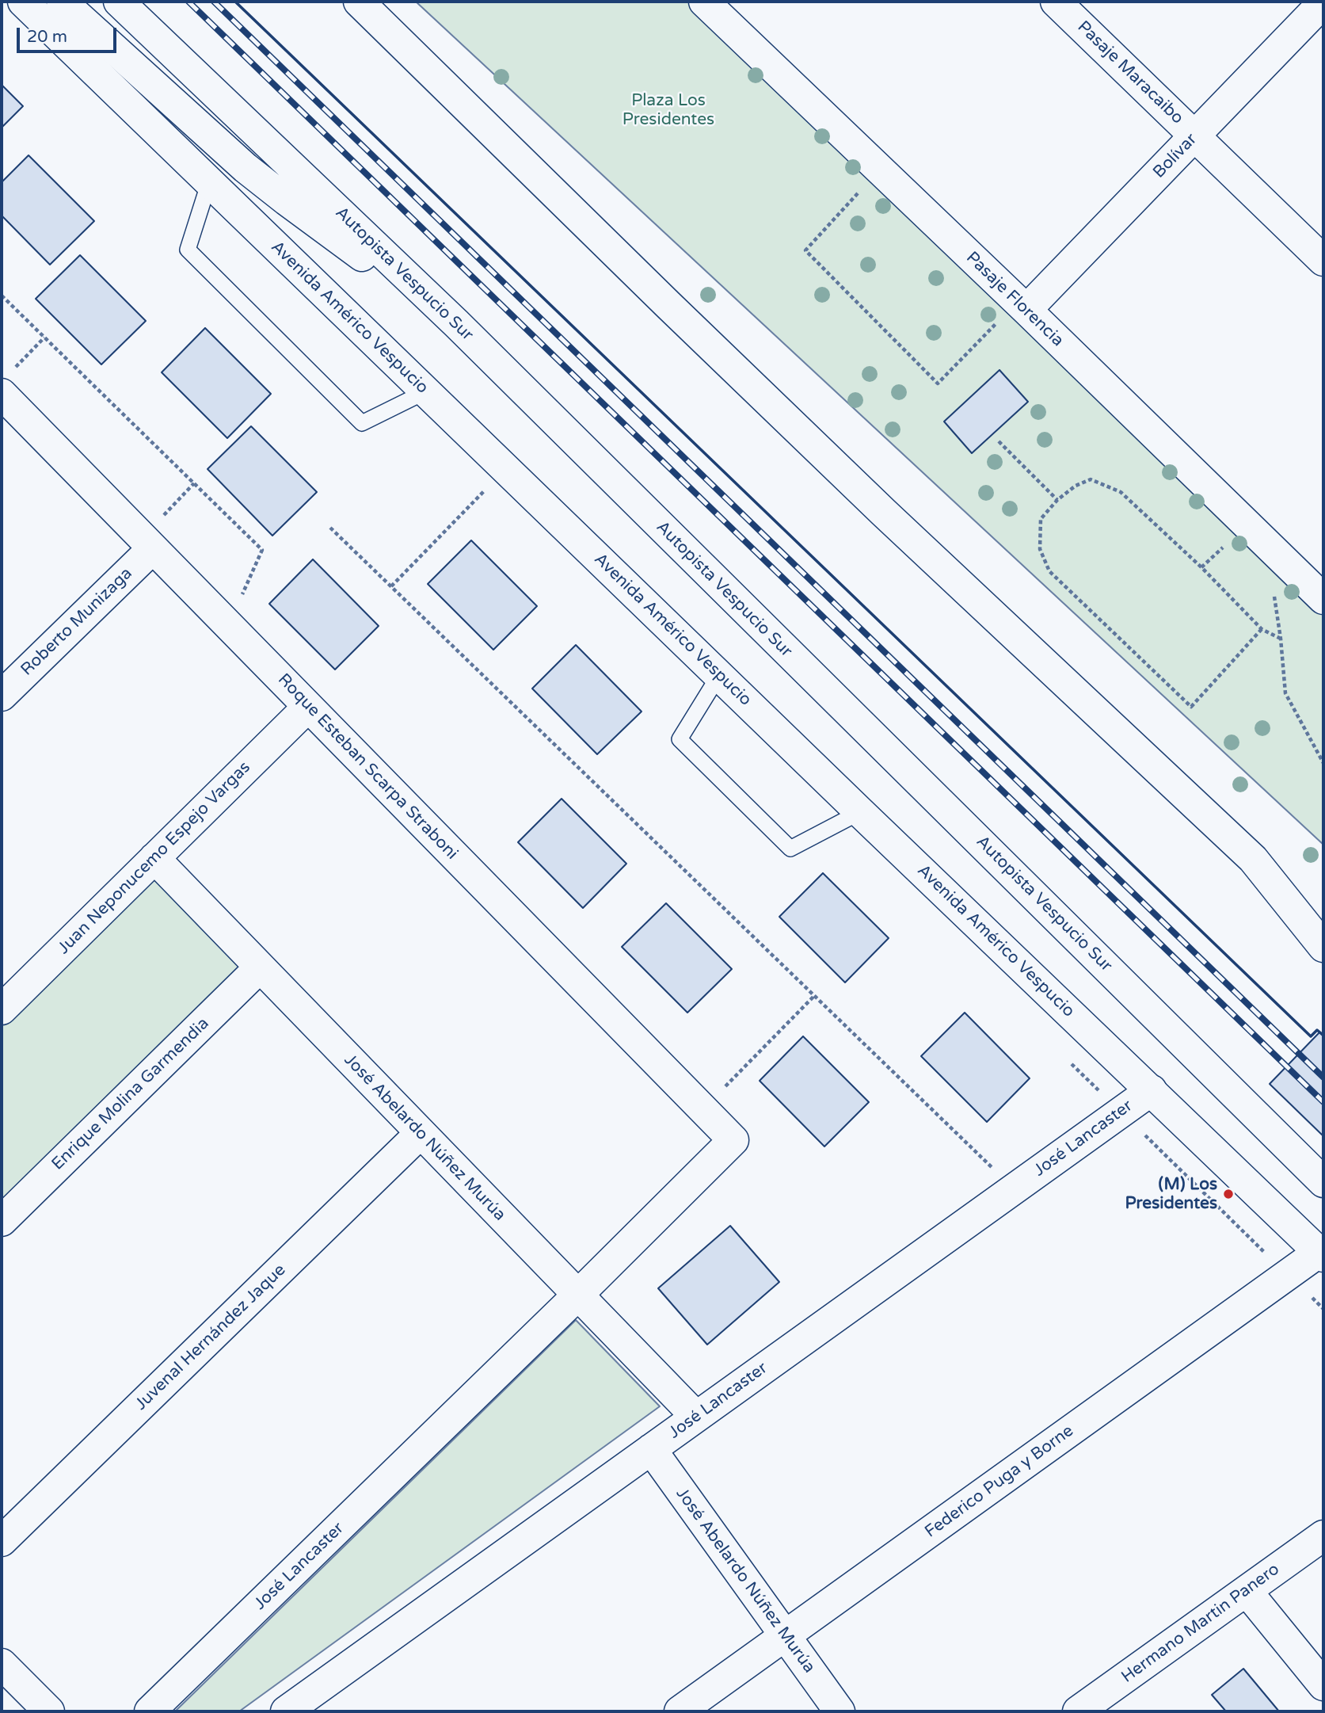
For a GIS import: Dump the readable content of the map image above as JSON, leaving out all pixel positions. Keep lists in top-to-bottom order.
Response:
{
  "streets": {
    "main road": [
      "Pasaje Maracaibo",
      "Bolívar",
      "Autopista Vespucio Sur",
      "Pasaje Florencia",
      "Avenida Américo Vespucio",
      "Roberto Munizaga",
      "Roque Esteban Scarpa Straboni",
      "Juan Neponucemo Espejo Vargas",
      "Enrique Molina Garmendia",
      "José Abelardo Núñez Murúa",
      "José Lancaster",
      "Juvenal Hernández Jaque",
      "Federico Puga y Borne",
      "Hermano Martin Panero"
    ]
  },
  "crossings": [
    ["Pasaje Maracaibo", "Bolívar"],
    ["Bolívar", "Pasaje Florencia"],
    ["Avenida Américo Vespucio", "José Lancaster"],
    ["Avenida Américo Vespucio", "Federico Puga y Borne"],
    ["Roberto Munizaga", "Roque Esteban Scarpa Straboni"],
    ["Roque Esteban Scarpa Straboni", "Juan Neponucemo Espejo Vargas"],
    ["Roque Esteban Scarpa Straboni", "José Lancaster"],
    ["Juan Neponucemo Espejo Vargas", "José Abelardo Núñez Murúa"],
    ["Enrique Molina Garmendia", "José Abelardo Núñez Murúa"],
    ["José Abelardo Núñez Murúa", "José Lancaster"],
    ["José Abelardo Núñez Murúa", "Juvenal Hernández Jaque"],
    ["José Abelardo Núñez Murúa", "Federico Puga y Borne"]
  ],
  "parks": ["Plaza Los Presidentes"],
  "places": ["(M) Los Presidentes"],
  "scale_bar": "20 m"
}
